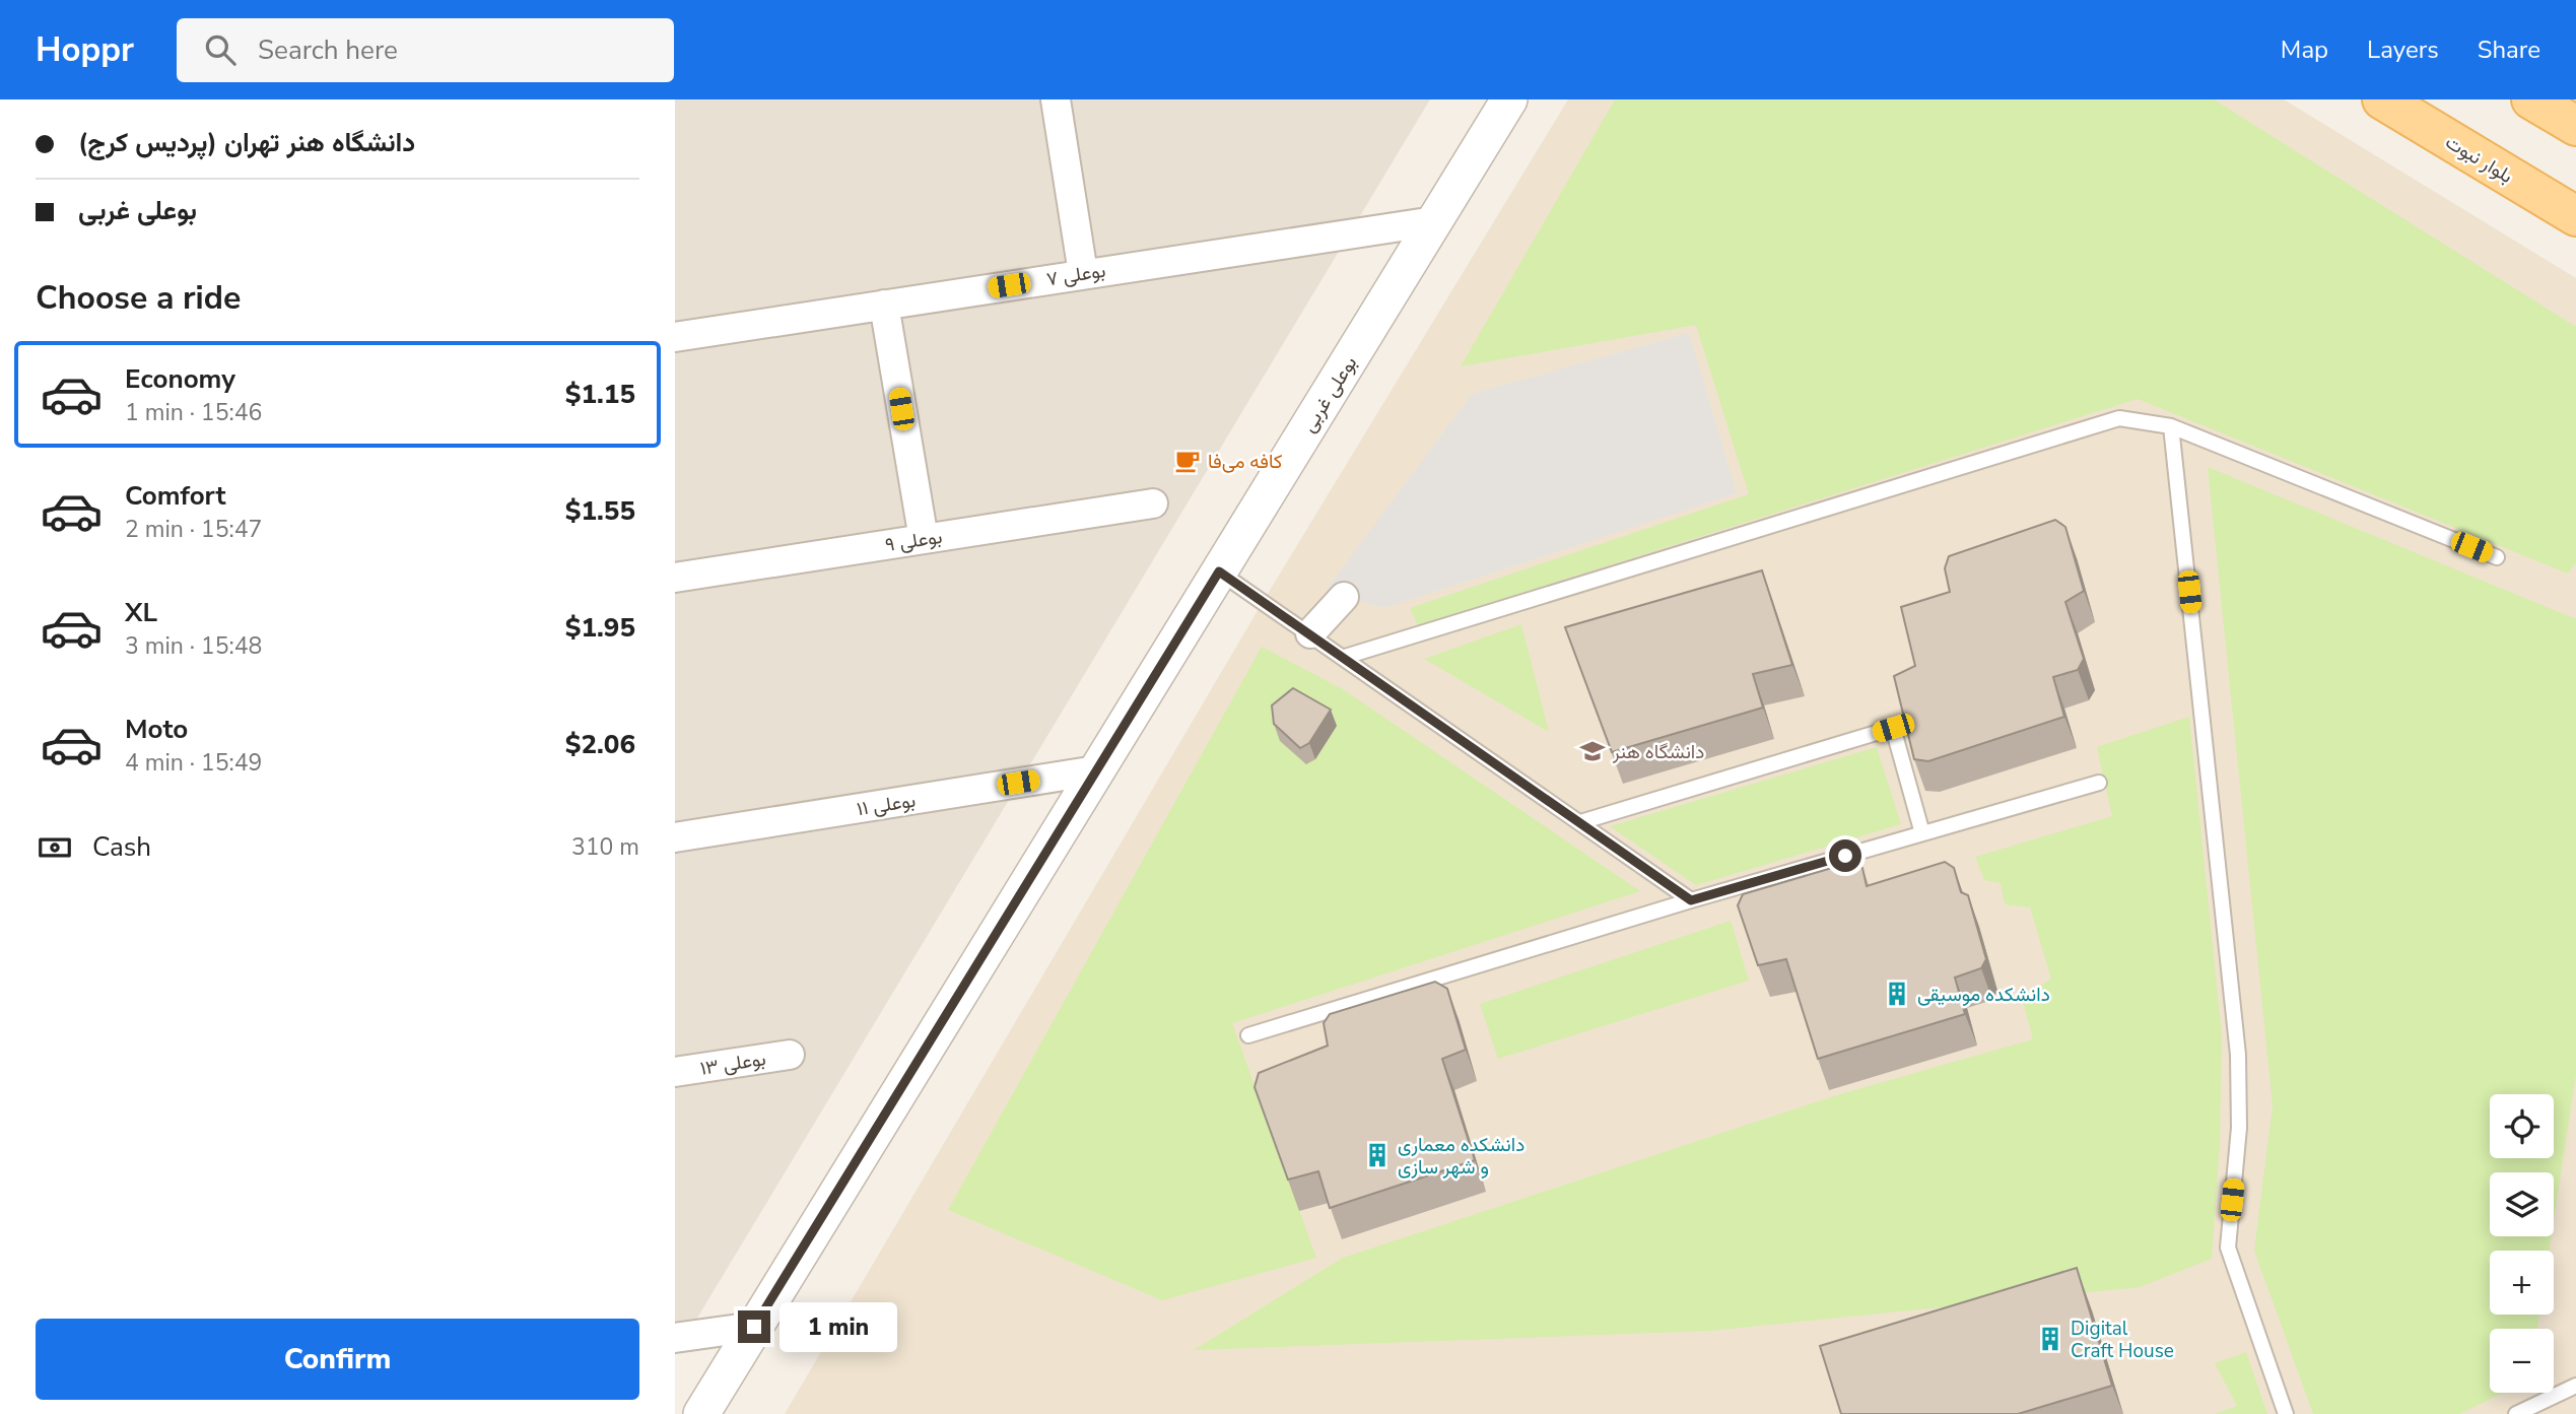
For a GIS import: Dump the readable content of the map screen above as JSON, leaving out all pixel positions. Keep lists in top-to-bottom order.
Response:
{
  "streets": {
    "main road": ["بلوار نبوت"],
    "street": [
      "بوعلی ۷",
      "بوعلی غربی",
      "بوعلی ۹",
      "بوعلی ۱۱",
      "بوعلی ۱۳"
    ]
  },
  "crossings": [
    ["بوعلی ۷", "بوعلی غربی"],
    ["بوعلی غربی", "بوعلی ۱۱"]
  ],
  "places": {
    "cafe": ["کافه می‌فا"],
    "school or university": ["دانشگاه هنر"],
    "building": ["دانشکده موسیقی", "دانشکده معماری و شهر سازی", "Digital Craft House"]
  },
  "page": {
    "header": "Hoppr",
    "search": "Search here",
    "nav": ["Map", "Layers", "Share"],
    "banner": ["دانشگاه هنر تهران (پردیس کرج)", "بوعلی غربی"],
    "heading": "Choose a ride",
    "list": [
      {
        "name": "Economy",
        "note": "1 min · 15:46",
        "value": "$1.15"
      },
      {
        "name": "Comfort",
        "note": "2 min · 15:47",
        "value": "$1.55"
      },
      {
        "name": "XL",
        "note": "3 min · 15:48",
        "value": "$1.95"
      },
      {
        "name": "Moto",
        "note": "4 min · 15:49",
        "value": "$2.06"
      }
    ],
    "pay": ["Cash", "310 m"],
    "map_buttons": ["+", "−"],
    "bubble": "1 min",
    "buttons": "Confirm"
  }
}
